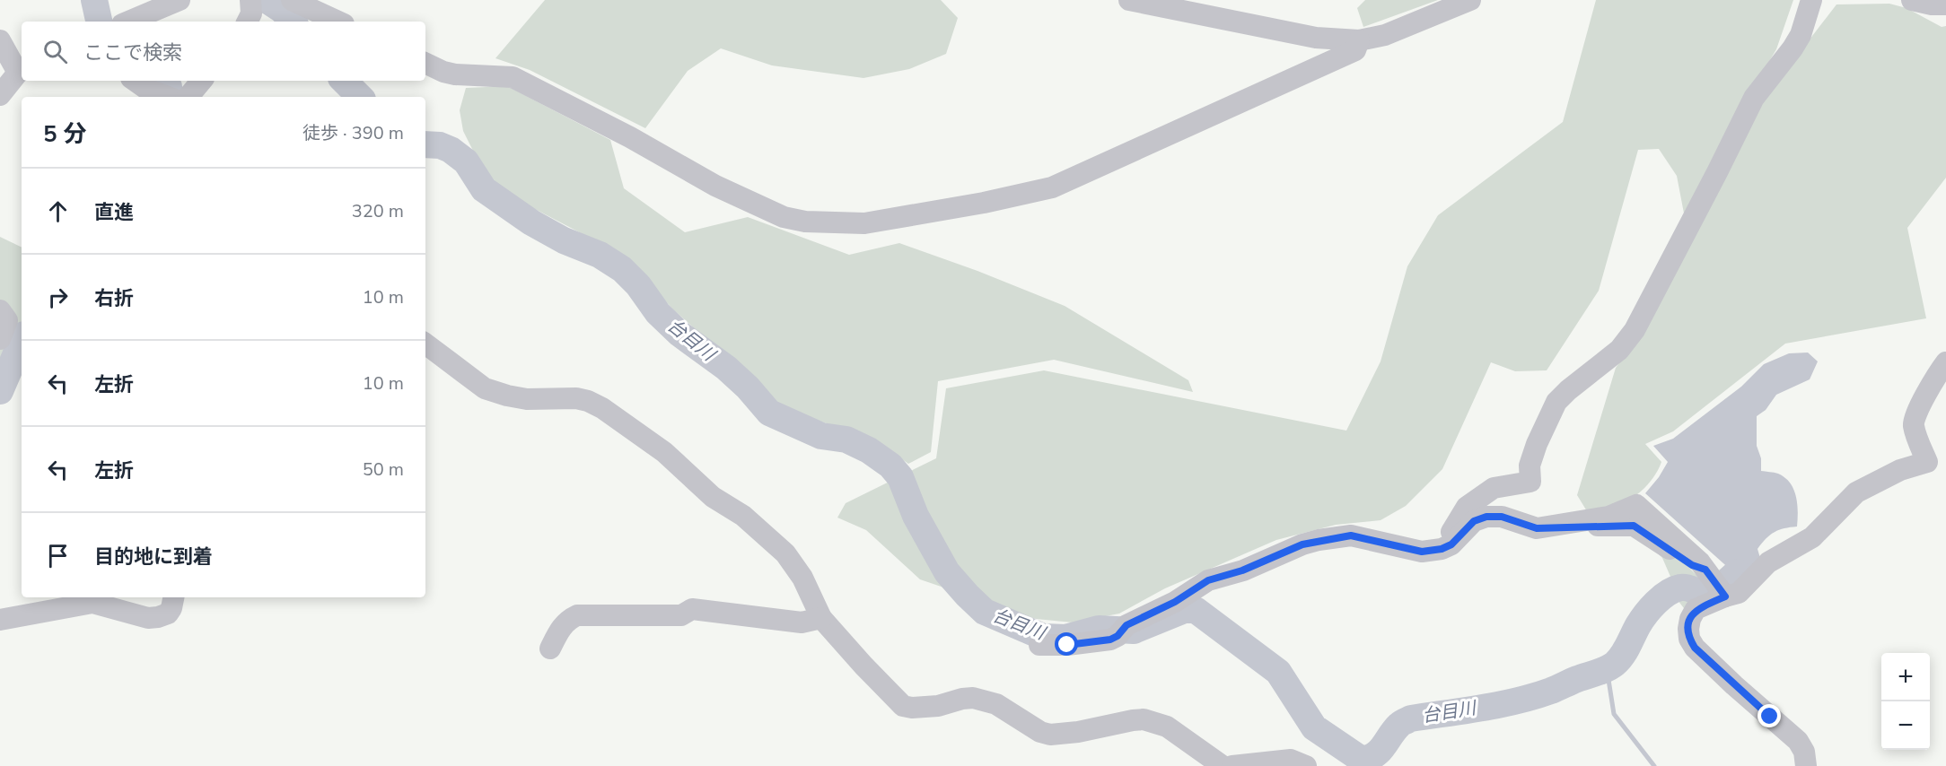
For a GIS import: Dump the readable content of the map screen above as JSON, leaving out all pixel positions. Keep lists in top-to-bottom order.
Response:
{
  "water": ["台目川"],
  "page": {
    "search": "ここで検索",
    "heading": ["5 分", "徒歩 · 390 m"],
    "list": [
      ["直進", "320 m"],
      ["右折", "10 m"],
      ["左折", "10 m"],
      ["左折", "50 m"],
      "目的地に到着"
    ],
    "map_buttons": ["+", "−"]
  }
}
